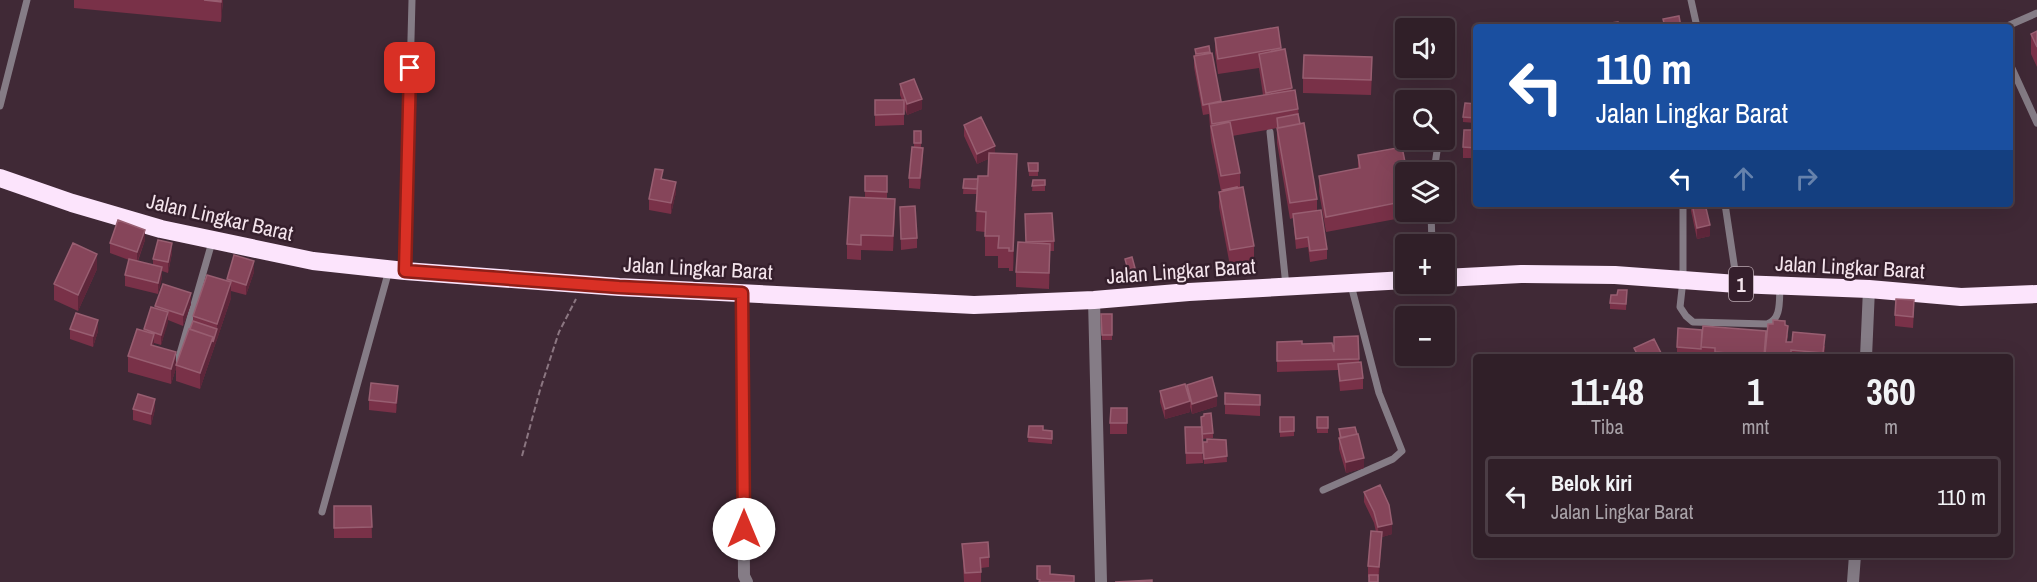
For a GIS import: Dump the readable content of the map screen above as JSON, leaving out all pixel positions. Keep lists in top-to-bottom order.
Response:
{
  "streets": {
    "highway": ["Jalan Lingkar Barat", "1"]
  },
  "page": {
    "map_buttons": ["+", "−"],
    "turn": ["110 m", "Jalan Lingkar Barat"],
    "eta": [
      "11:48",
      "Tiba",
      "1",
      "mnt",
      "360",
      "m"
    ],
    "list": [
      {
        "name": "Belok kiri",
        "note": "Jalan Lingkar Barat",
        "value": "110 m"
      }
    ]
  }
}
